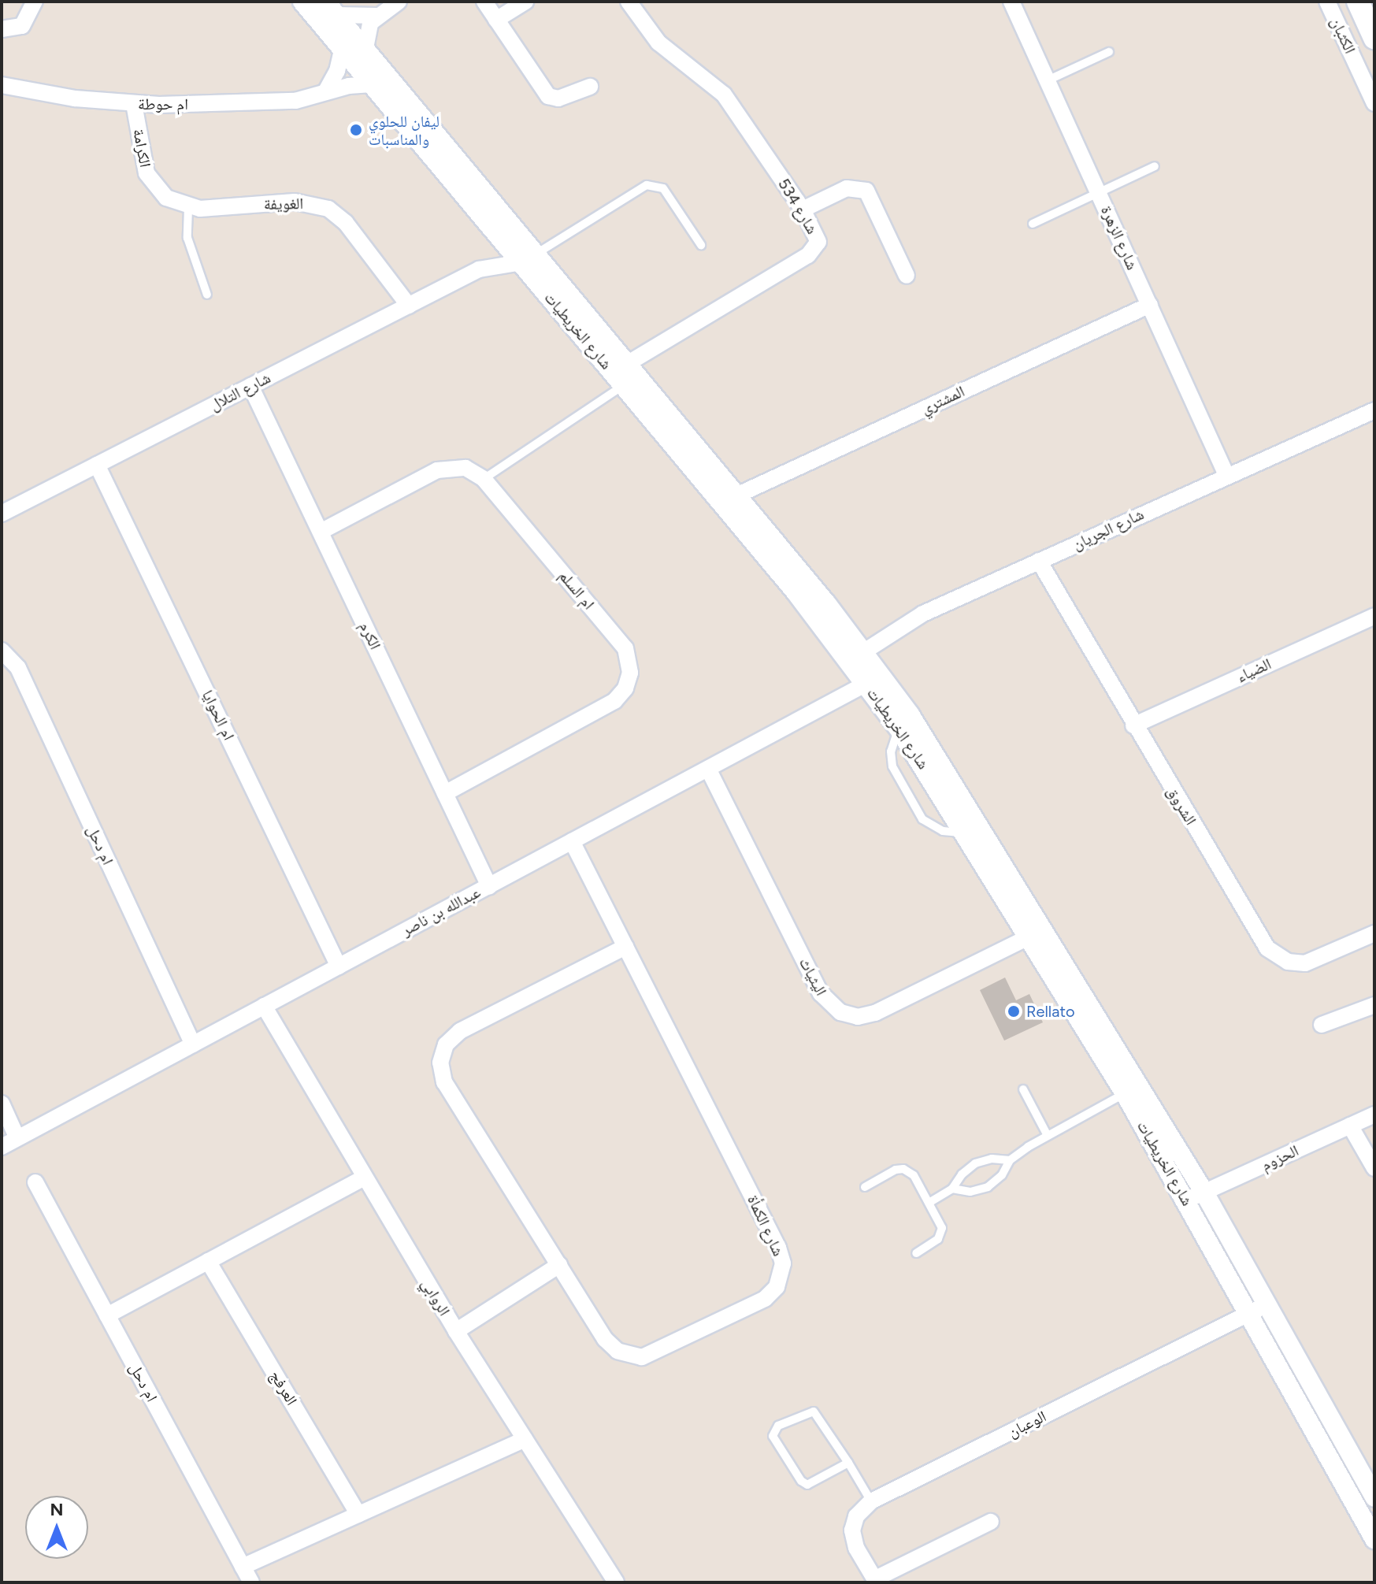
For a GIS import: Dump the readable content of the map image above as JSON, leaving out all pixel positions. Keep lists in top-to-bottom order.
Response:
{
  "streets": {
    "street": [
      "الكثبان",
      "ام حوطة",
      "الكرامة",
      "الغويفة",
      "شارع 534",
      "شارع الزهرة",
      "شارع الخريطيات",
      "شارع التلال",
      "المشتري",
      "شارع الجريان",
      "ام السلم",
      "الكرم",
      "الضياء",
      "ام الحوايا",
      "الشروق",
      "ام دحل",
      "عبدالله بن ناصر",
      "اليثياث",
      "الحزوم",
      "شارع الكمأة",
      "الروابي",
      "العرفج",
      "الوعبان"
    ]
  },
  "crossings": [
    ["ام حوطة", "الكرامة"],
    ["ام حوطة", "شارع الخريطيات"],
    ["الكرامة", "الغويفة"],
    ["الغويفة", "شارع التلال"],
    ["شارع 534", "شارع الخريطيات"],
    ["شارع الزهرة", "المشتري"],
    ["شارع الزهرة", "شارع الجريان"],
    ["شارع الخريطيات", "شارع التلال"],
    ["شارع الخريطيات", "المشتري"],
    ["شارع الخريطيات", "شارع الجريان"],
    ["شارع الخريطيات", "عبدالله بن ناصر"],
    ["شارع الخريطيات", "اليثياث"],
    ["شارع الخريطيات", "الحزوم"],
    ["شارع الخريطيات", "الوعبان"],
    ["شارع التلال", "الكرم"],
    ["شارع التلال", "ام الحوايا"],
    ["شارع الجريان", "الشروق"],
    ["ام السلم", "الكرم"],
    ["الكرم", "عبدالله بن ناصر"],
    ["الضياء", "الشروق"],
    ["ام الحوايا", "عبدالله بن ناصر"],
    ["ام دحل", "عبدالله بن ناصر"],
    ["عبدالله بن ناصر", "اليثياث"],
    ["عبدالله بن ناصر", "شارع الكمأة"],
    ["عبدالله بن ناصر", "الروابي"]
  ],
  "places": ["ليفان للحلوي والمناسبات", "Rellato"],
  "north": "top"
}
